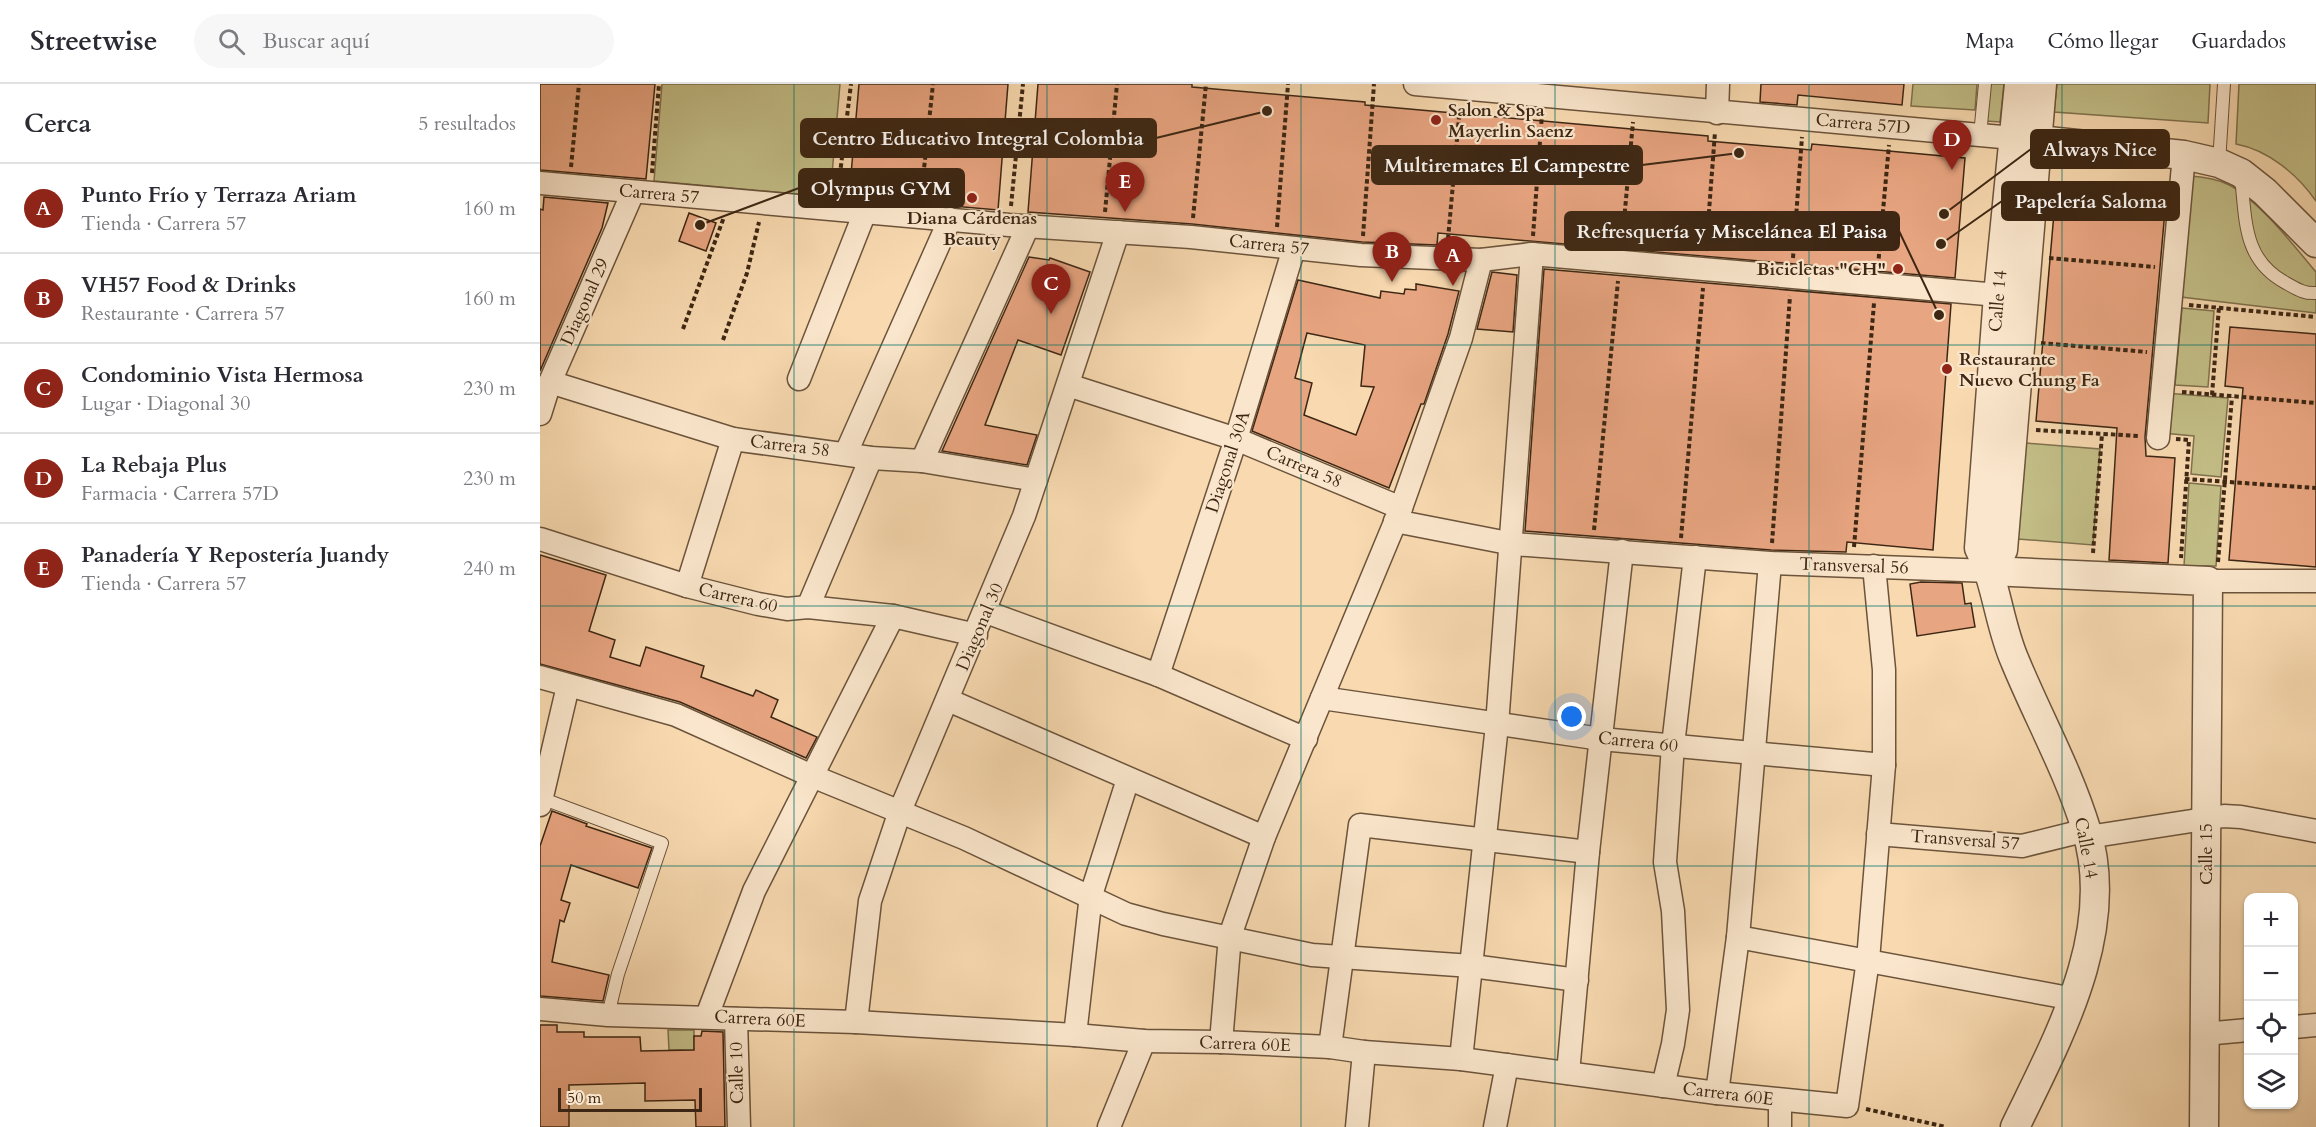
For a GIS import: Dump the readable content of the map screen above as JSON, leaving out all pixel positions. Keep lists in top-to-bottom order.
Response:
{
  "streets": {
    "street": [
      "Carrera 57D",
      "Carrera 57",
      "Calle 14",
      "Diagonal 29",
      "Carrera 58",
      "Diagonal 30A",
      "Transversal 56",
      "Carrera 60",
      "Diagonal 30",
      "Transversal 57",
      "Calle 15",
      "Carrera 60E",
      "Calle 10"
    ]
  },
  "crossings": [
    ["Carrera 57D", "Calle 14"],
    ["Carrera 57", "Calle 14"],
    ["Carrera 57", "Diagonal 29"],
    ["Carrera 57", "Diagonal 30A"],
    ["Carrera 57", "Diagonal 30"],
    ["Calle 14", "Transversal 56"],
    ["Calle 14", "Transversal 57"],
    ["Diagonal 29", "Carrera 58"],
    ["Carrera 58", "Diagonal 30A"],
    ["Carrera 58", "Transversal 56"],
    ["Carrera 58", "Diagonal 30"],
    ["Transversal 56", "Calle 15"],
    ["Carrera 60", "Diagonal 30"],
    ["Diagonal 30", "Carrera 60E"],
    ["Transversal 57", "Calle 15"],
    ["Carrera 60E", "Calle 10"]
  ],
  "places": [
    "Centro Educativo Integral Colombia",
    "Salon & Spa Mayerlin Saenz",
    "Multiremates El Campestre",
    "Diana Cárdenas Beauty",
    "Always Nice",
    "Olympus GYM",
    "Papelería Saloma",
    "Bicicletas ''CH''",
    "Refresquería y Miscelánea El Paisa",
    "Restaurante Nuevo Chung Fa"
  ],
  "scale_bar": "50 m",
  "page": {
    "header": "Streetwise",
    "search": "Buscar aquí",
    "nav": ["Mapa", "Cómo llegar", "Guardados"],
    "heading": ["Cerca", "5 resultados"],
    "pins": [
      "D",
      "E",
      "B",
      "A",
      "C"
    ],
    "list": [
      {
        "mark": "A",
        "name": "Punto Frío y Terraza Ariam",
        "note": "Tienda · Carrera 57",
        "value": "160 m"
      },
      {
        "mark": "B",
        "name": "VH57 Food & Drinks",
        "note": "Restaurante · Carrera 57",
        "value": "160 m"
      },
      {
        "mark": "C",
        "name": "Condominio Vista Hermosa",
        "note": "Lugar · Diagonal 30",
        "value": "230 m"
      },
      {
        "mark": "D",
        "name": "La Rebaja Plus",
        "note": "Farmacia · Carrera 57D",
        "value": "230 m"
      },
      {
        "mark": "E",
        "name": "Panadería Y Repostería Juandy",
        "note": "Tienda · Carrera 57",
        "value": "240 m"
      }
    ],
    "map_buttons": ["+", "−"],
    "scale": "50 m"
  }
}
